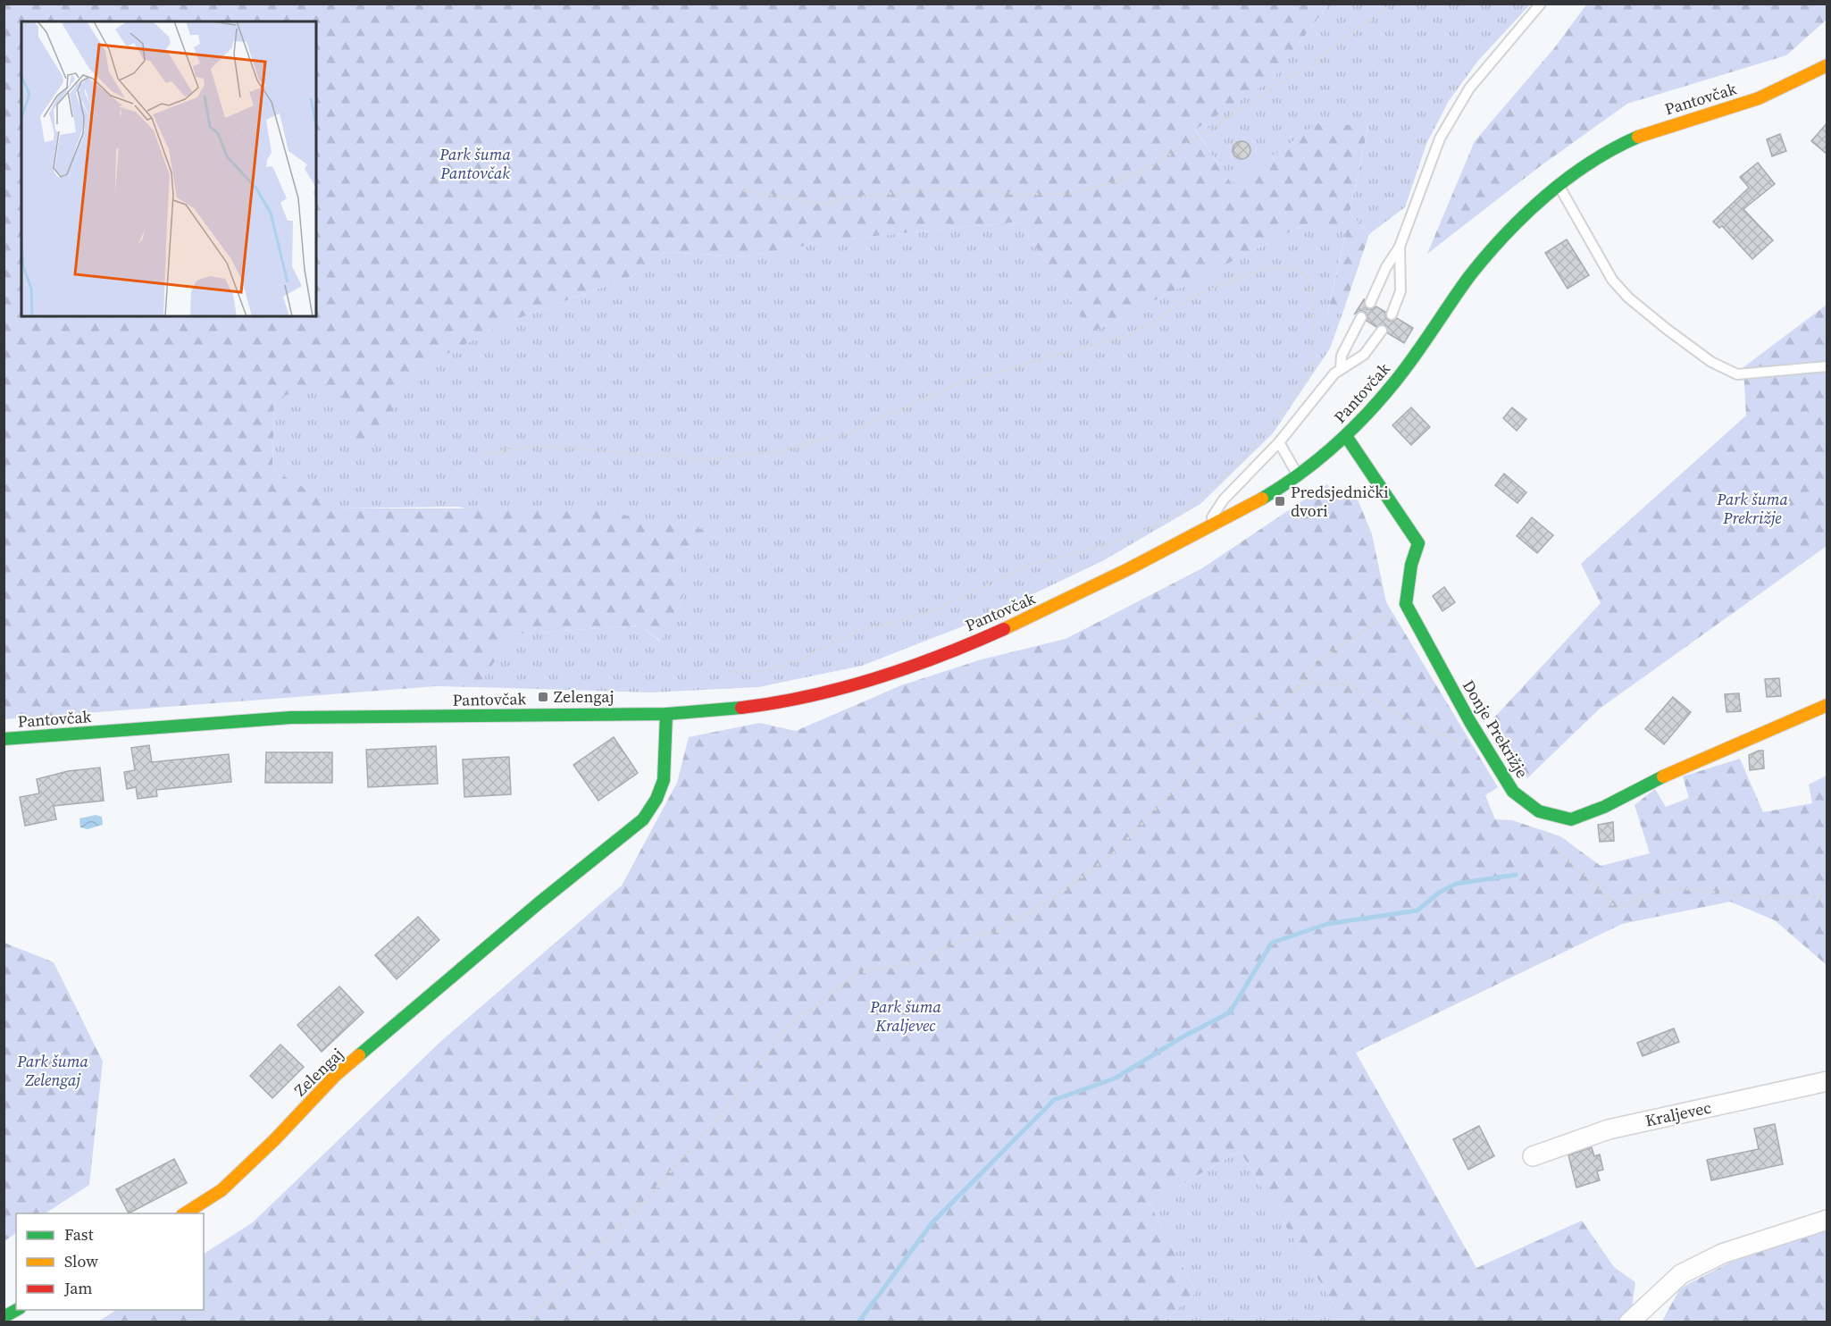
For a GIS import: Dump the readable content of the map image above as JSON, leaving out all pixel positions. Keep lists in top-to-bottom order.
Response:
{
  "streets": {
    "main road": ["Pantovčak", "Donje Prekrižje", "Zelengaj"],
    "street": ["Kraljevec"]
  },
  "crossings": [
    ["Pantovčak", "Zelengaj"]
  ],
  "parks": [
    "Park šuma Pantovčak",
    "Park šuma Prekrižje",
    "Park šuma Kraljevec",
    "Park šuma Zelengaj"
  ],
  "places": {
    "transit": ["Predsjednički dvori", "Zelengaj"]
  },
  "legend": ["Fast", "Slow", "Jam"]
}
